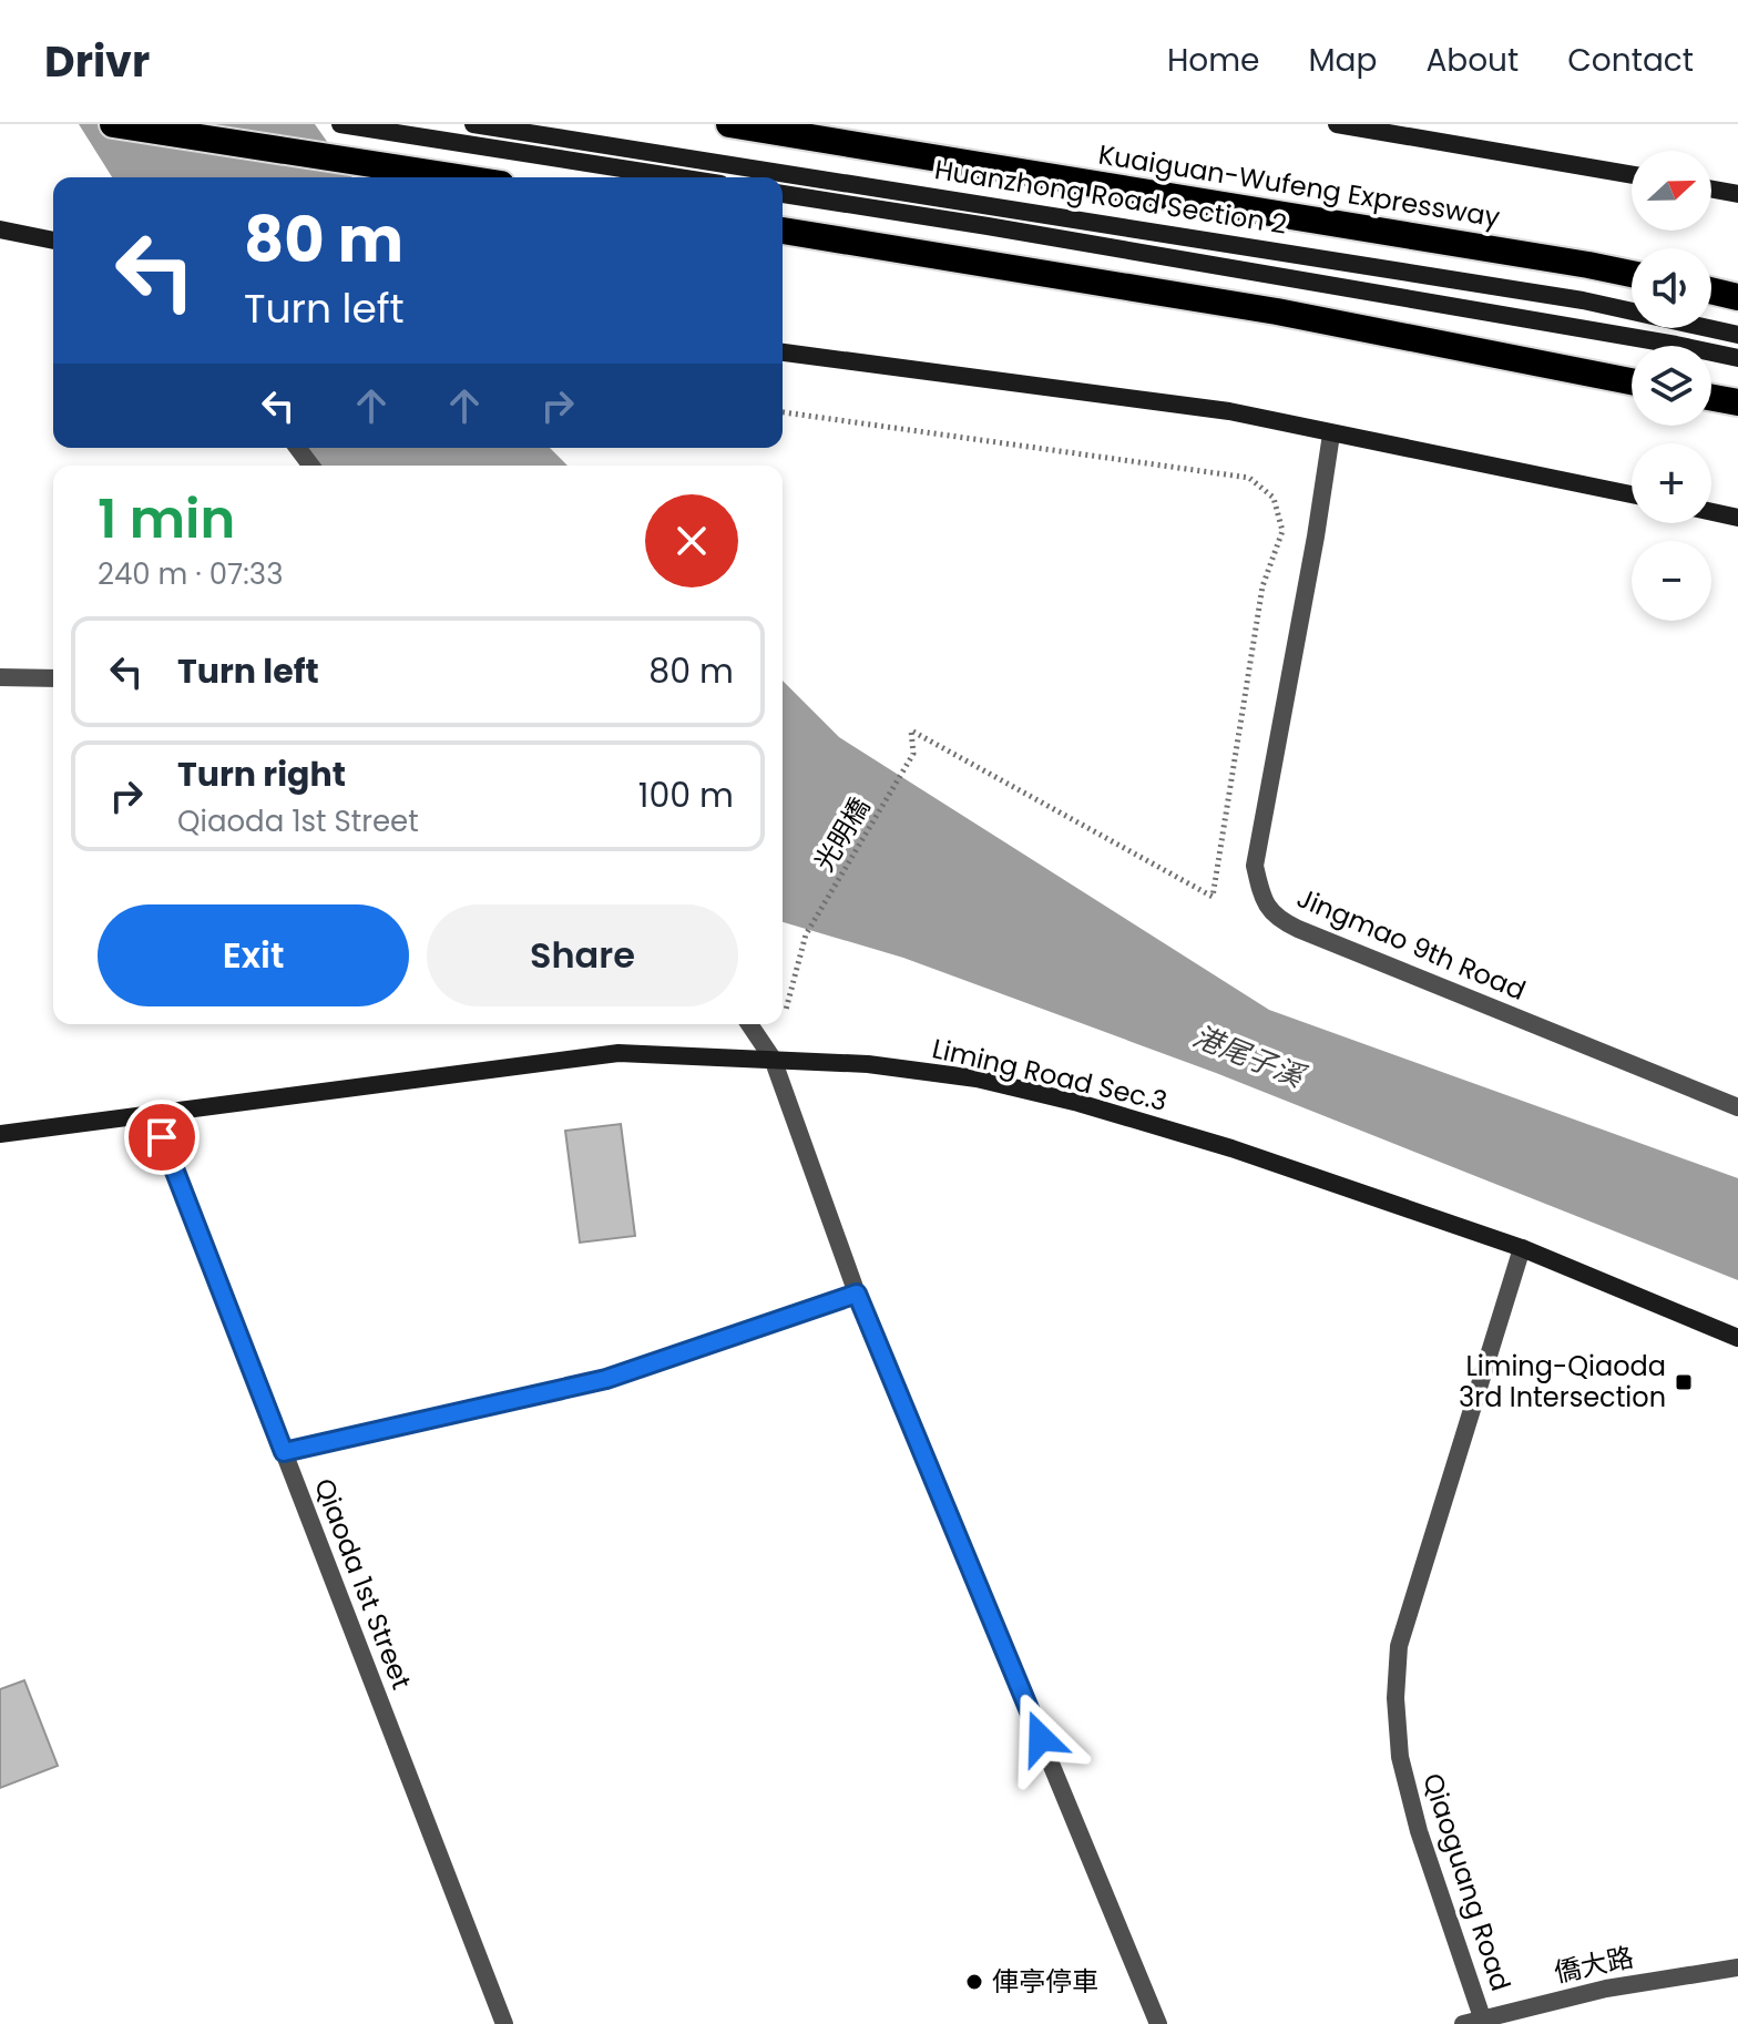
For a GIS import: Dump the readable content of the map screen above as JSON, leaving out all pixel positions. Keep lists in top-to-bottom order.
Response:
{
  "streets": {
    "highway": ["Kuaiguan-Wufeng Expressway"],
    "street": [
      "Huanzhong Road Section 2",
      "Jingmao 9th Road",
      "Liming Road Sec.3",
      "Qiaoda 1st Street",
      "Qiaoguang Road",
      "僑大路"
    ],
    "path": ["光明橋"]
  },
  "crossings": [
    ["Liming Road Sec.3", "Qiaoda 1st Street"],
    ["Liming Road Sec.3", "Qiaoguang Road"],
    ["Qiaoguang Road", "僑大路"]
  ],
  "water": ["港尾子溪"],
  "places": {
    "transit": ["Liming-Qiaoda 3rd Intersection"],
    "other": ["俥亭停車"]
  },
  "north": "right",
  "page": {
    "header": "Drivr",
    "nav": [
      "Home",
      "Map",
      "About",
      "Contact"
    ],
    "map_buttons": ["+", "−"],
    "turn": ["80 m", "Turn left"],
    "heading": ["1 min", "240 m · 07:33"],
    "list": [
      {
        "name": "Turn left",
        "value": "80 m"
      },
      {
        "name": "Turn right",
        "note": "Qiaoda 1st Street",
        "value": "100 m"
      }
    ],
    "buttons": ["Exit", "Share"]
  }
}
